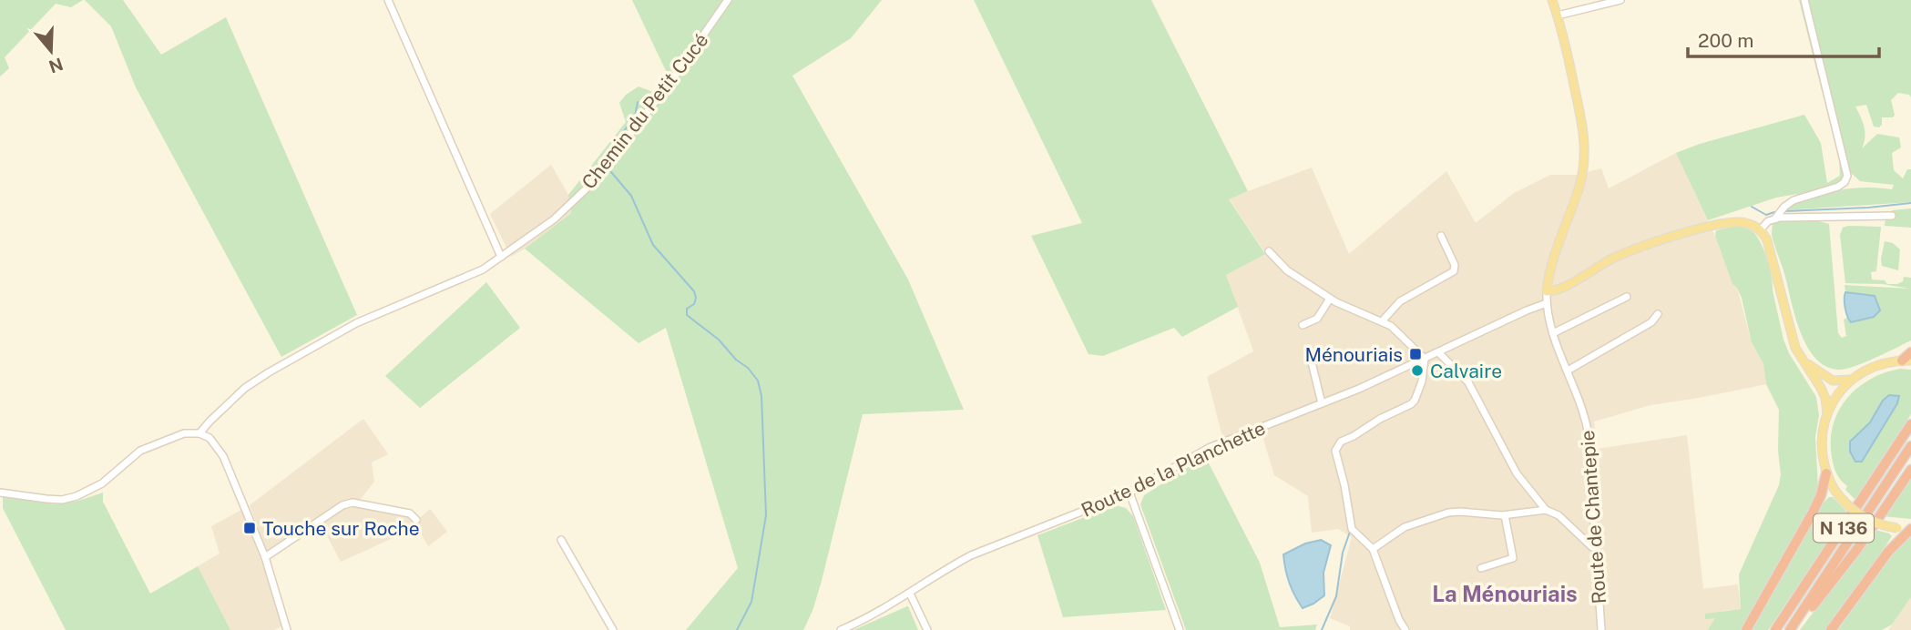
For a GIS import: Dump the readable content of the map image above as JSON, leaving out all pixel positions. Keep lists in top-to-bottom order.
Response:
{
  "streets": {
    "highway": ["N 136"],
    "main road": ["Route de Chantepie"],
    "street": ["Chemin du Petit Cucé", "Route de la Planchette"]
  },
  "crossings": [
    ["Route de la Planchette", "Route de Chantepie"]
  ],
  "districts": ["La Ménouriais"],
  "places": {
    "transit": ["Ménouriais", "Touche sur Roche"],
    "other": ["Calvaire"]
  },
  "scale_bar": "200 m",
  "north": "bottom"
}
